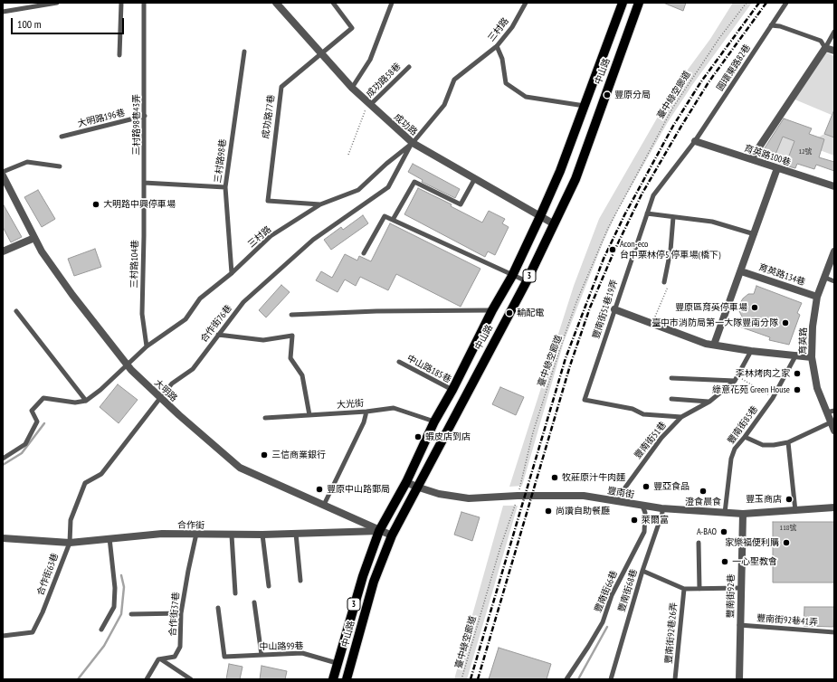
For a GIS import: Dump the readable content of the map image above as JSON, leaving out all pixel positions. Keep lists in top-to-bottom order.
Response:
{
  "streets": {
    "main road": ["中山路", "3"],
    "street": [
      "成功路",
      "育英路100巷",
      "育英路134巷",
      "育英路",
      "大明路",
      "豐南街",
      "合作街",
      "豐南街92巷"
    ],
    "lane": [
      "三村路",
      "圓環東路82巷",
      "成功路58巷",
      "成功路77巷",
      "大明路196巷",
      "三村路98巷43弄",
      "三村路98巷",
      "三村路104巷",
      "豐南街51巷19弄",
      "合作街76巷",
      "中山路185巷",
      "大光街",
      "豐南街85巷",
      "豐南街51巷",
      "合作街63巷",
      "豐南街68巷",
      "豐南街66巷",
      "合作街37巷",
      "豐南街92巷41弄",
      "豐南街92巷26弄",
      "中山路99巷"
    ],
    "path": ["臺中綠空廊道"]
  },
  "crossings": [
    ["三村路", "成功路77巷"],
    ["三村路", "成功路"],
    ["三村路", "三村路98巷"],
    ["三村路", "三村路104巷"],
    ["三村路", "合作街76巷"],
    ["三村路", "大明路"],
    ["圓環東路82巷", "育英路100巷"],
    ["圓環東路82巷", "豐南街51巷19弄"],
    ["中山路", "成功路"],
    ["中山路", "中山路185巷"],
    ["中山路", "大明路"],
    ["中山路", "大光街"],
    ["中山路", "豐南街"],
    ["中山路", "合作街"],
    ["中山路", "中山路99巷"],
    ["成功路58巷", "成功路"],
    ["臺中綠空廊道", "豐南街"],
    ["成功路77巷", "成功路"],
    ["大明路196巷", "三村路98巷43弄"],
    ["三村路98巷43弄", "三村路104巷"],
    ["成功路", "合作街76巷"],
    ["育英路100巷", "豐南街51巷19弄"],
    ["育英路134巷", "育英路"],
    ["豐南街51巷19弄", "豐南街51巷"],
    ["合作街76巷", "大明路"],
    ["合作街76巷", "合作街"],
    ["合作街76巷", "合作街63巷"],
    ["大明路", "合作街"],
    ["豐南街85巷", "豐南街"],
    ["豐南街51巷", "豐南街"],
    ["豐南街", "豐南街68巷"],
    ["豐南街", "豐南街66巷"],
    ["豐南街", "豐南街92巷"],
    ["合作街", "合作街63巷"],
    ["合作街", "合作街37巷"],
    ["豐南街92巷", "豐南街92巷41弄"]
  ],
  "places": [
    "豐原分局",
    "大明路中興停車場",
    "Acon-eco 台中栗林停5 停車場(橋下)",
    "豐原區育英停車場",
    "輸配電",
    "臺中市消防局第一大隊豐南分隊",
    "李林烤肉之家",
    "綠意花苑 Green House",
    "蝦皮店到店",
    "三信商業銀行",
    "牧莊原汁牛肉麵",
    "豐亞食品",
    "豐原中山路郵局",
    "澄食晨食",
    "豐玉商店",
    "尚讚自助餐廳",
    "萊爾富",
    "A-BAO",
    "家樂福便利購",
    "一心聖教會"
  ],
  "house_numbers": ["12號", "118號"],
  "scale_bar": "100 m"
}
